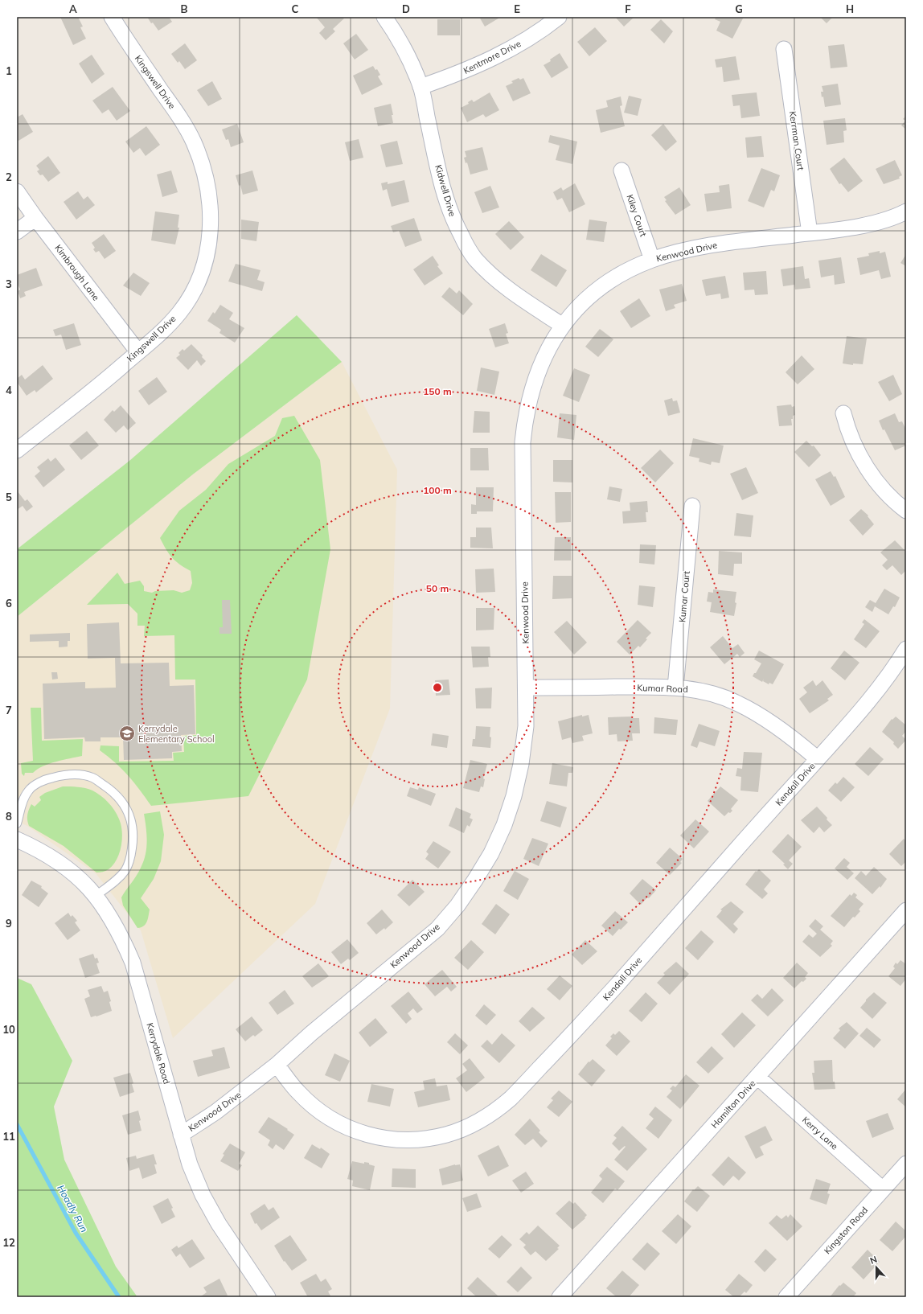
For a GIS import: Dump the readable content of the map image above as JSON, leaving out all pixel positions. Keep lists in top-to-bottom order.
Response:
{
  "streets": {
    "street": [
      "Kentmore Drive",
      "Kingswell Drive",
      "Kerrman Court",
      "Kidwell Drive",
      "Kiley Court",
      "Kenwood Drive",
      "Kimbrough Lane",
      "Kumar Court",
      "Kumar Road",
      "Kendall Drive",
      "Kerrydale Road",
      "Hamilton Drive",
      "Kerry Lane",
      "Kingston Road"
    ]
  },
  "crossings": [
    ["Kentmore Drive", "Kidwell Drive"],
    ["Kingswell Drive", "Kimbrough Lane"],
    ["Kerrman Court", "Kenwood Drive"],
    ["Kidwell Drive", "Kenwood Drive"],
    ["Kiley Court", "Kenwood Drive"],
    ["Kenwood Drive", "Kumar Road"],
    ["Kenwood Drive", "Kendall Drive"],
    ["Kenwood Drive", "Kerrydale Road"],
    ["Kumar Court", "Kumar Road"],
    ["Kumar Road", "Kendall Drive"],
    ["Hamilton Drive", "Kerry Lane"],
    ["Kerry Lane", "Kingston Road"]
  ],
  "water": ["Hoadly Run"],
  "places": {
    "school or university": ["Kerrydale Elementary School"]
  },
  "north": "top",
  "grid": {
    "columns": [
      "A",
      "B",
      "C",
      "D",
      "E",
      "F",
      "G",
      "H"
    ],
    "rows": [
      "1",
      "2",
      "3",
      "4",
      "5",
      "6",
      "7",
      "8",
      "9",
      "10",
      "11",
      "12"
    ]
  },
  "rings": ["150 m", "100 m", "50 m"]
}
